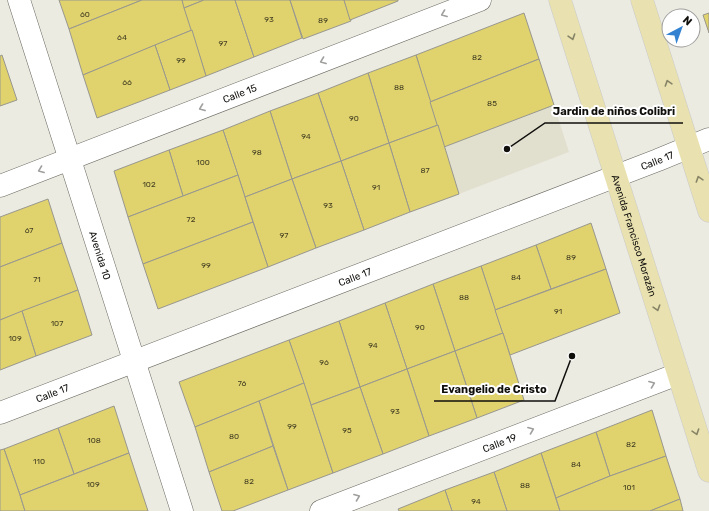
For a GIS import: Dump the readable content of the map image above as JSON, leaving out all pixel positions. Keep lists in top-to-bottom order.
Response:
{
  "streets": {
    "main road": ["Avenida Francisco Morazán"],
    "street": [
      "Calle 15",
      "Calle 17",
      "Avenida 10",
      "Calle 19"
    ]
  },
  "crossings": [
    ["Calle 15", "Avenida 10"],
    ["Calle 17", "Avenida Francisco Morazán"],
    ["Calle 17", "Avenida 10"],
    ["Avenida Francisco Morazán", "Calle 19"]
  ],
  "one_way": ["Calle 15", "Calle 19"],
  "places": ["Jardin de niños Colibri", "Evangelio de Cristo"],
  "house_numbers": [
    "60",
    "93",
    "89",
    "64",
    "97",
    "82",
    "99",
    "66",
    "88",
    "85",
    "90",
    "94",
    "98",
    "100",
    "87",
    "102",
    "91",
    "93",
    "72",
    "67",
    "97",
    "89",
    "99",
    "84",
    "71",
    "88",
    "91",
    "107",
    "90",
    "109",
    "94",
    "96",
    "76",
    "93",
    "99",
    "95",
    "80",
    "108",
    "82",
    "110",
    "84",
    "82",
    "109",
    "88",
    "101",
    "94"
  ],
  "north": "top right"
}
